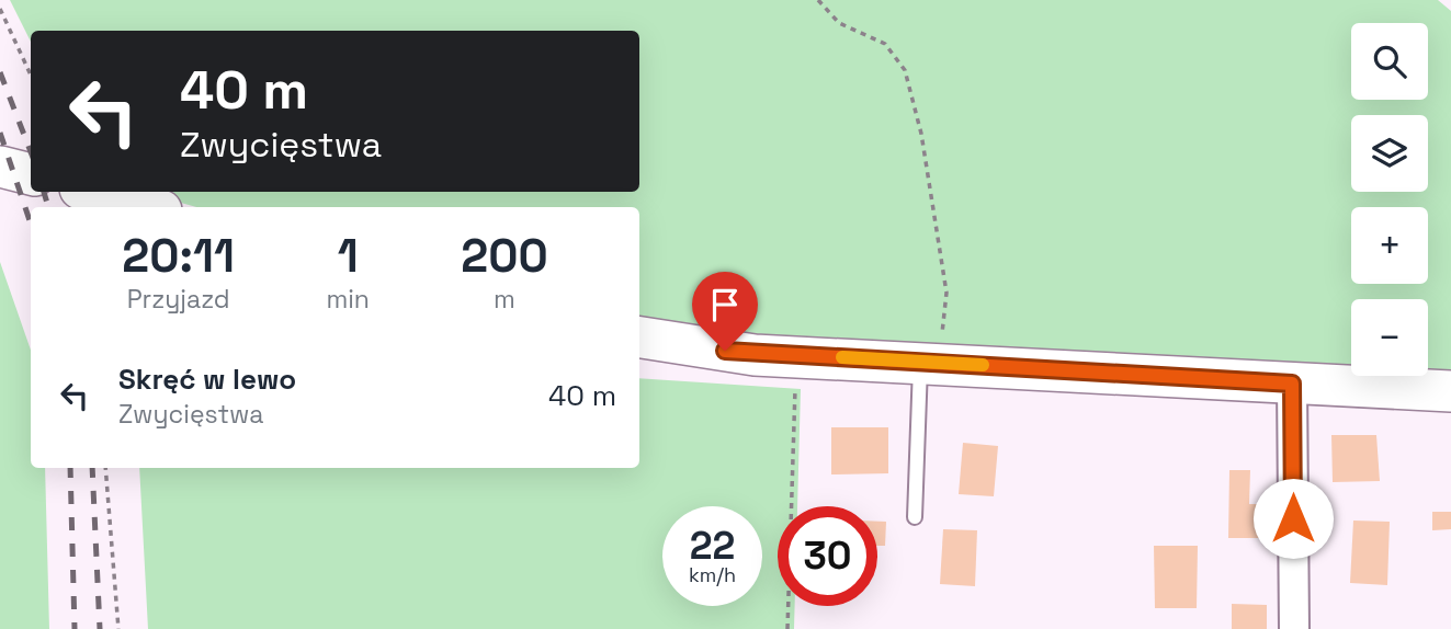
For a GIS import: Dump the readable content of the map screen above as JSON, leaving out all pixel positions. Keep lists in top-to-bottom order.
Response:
{
  "page": {
    "map_buttons": ["+", "−"],
    "turn": ["40 m", "Zwycięstwa"],
    "eta": [
      "20:11",
      "Przyjazd",
      "1",
      "min",
      "200",
      "m"
    ],
    "list": [
      {
        "name": "Skręć w lewo",
        "note": "Zwycięstwa",
        "value": "40 m"
      }
    ],
    "speed": "22 km/h",
    "limit": "30"
  }
}
